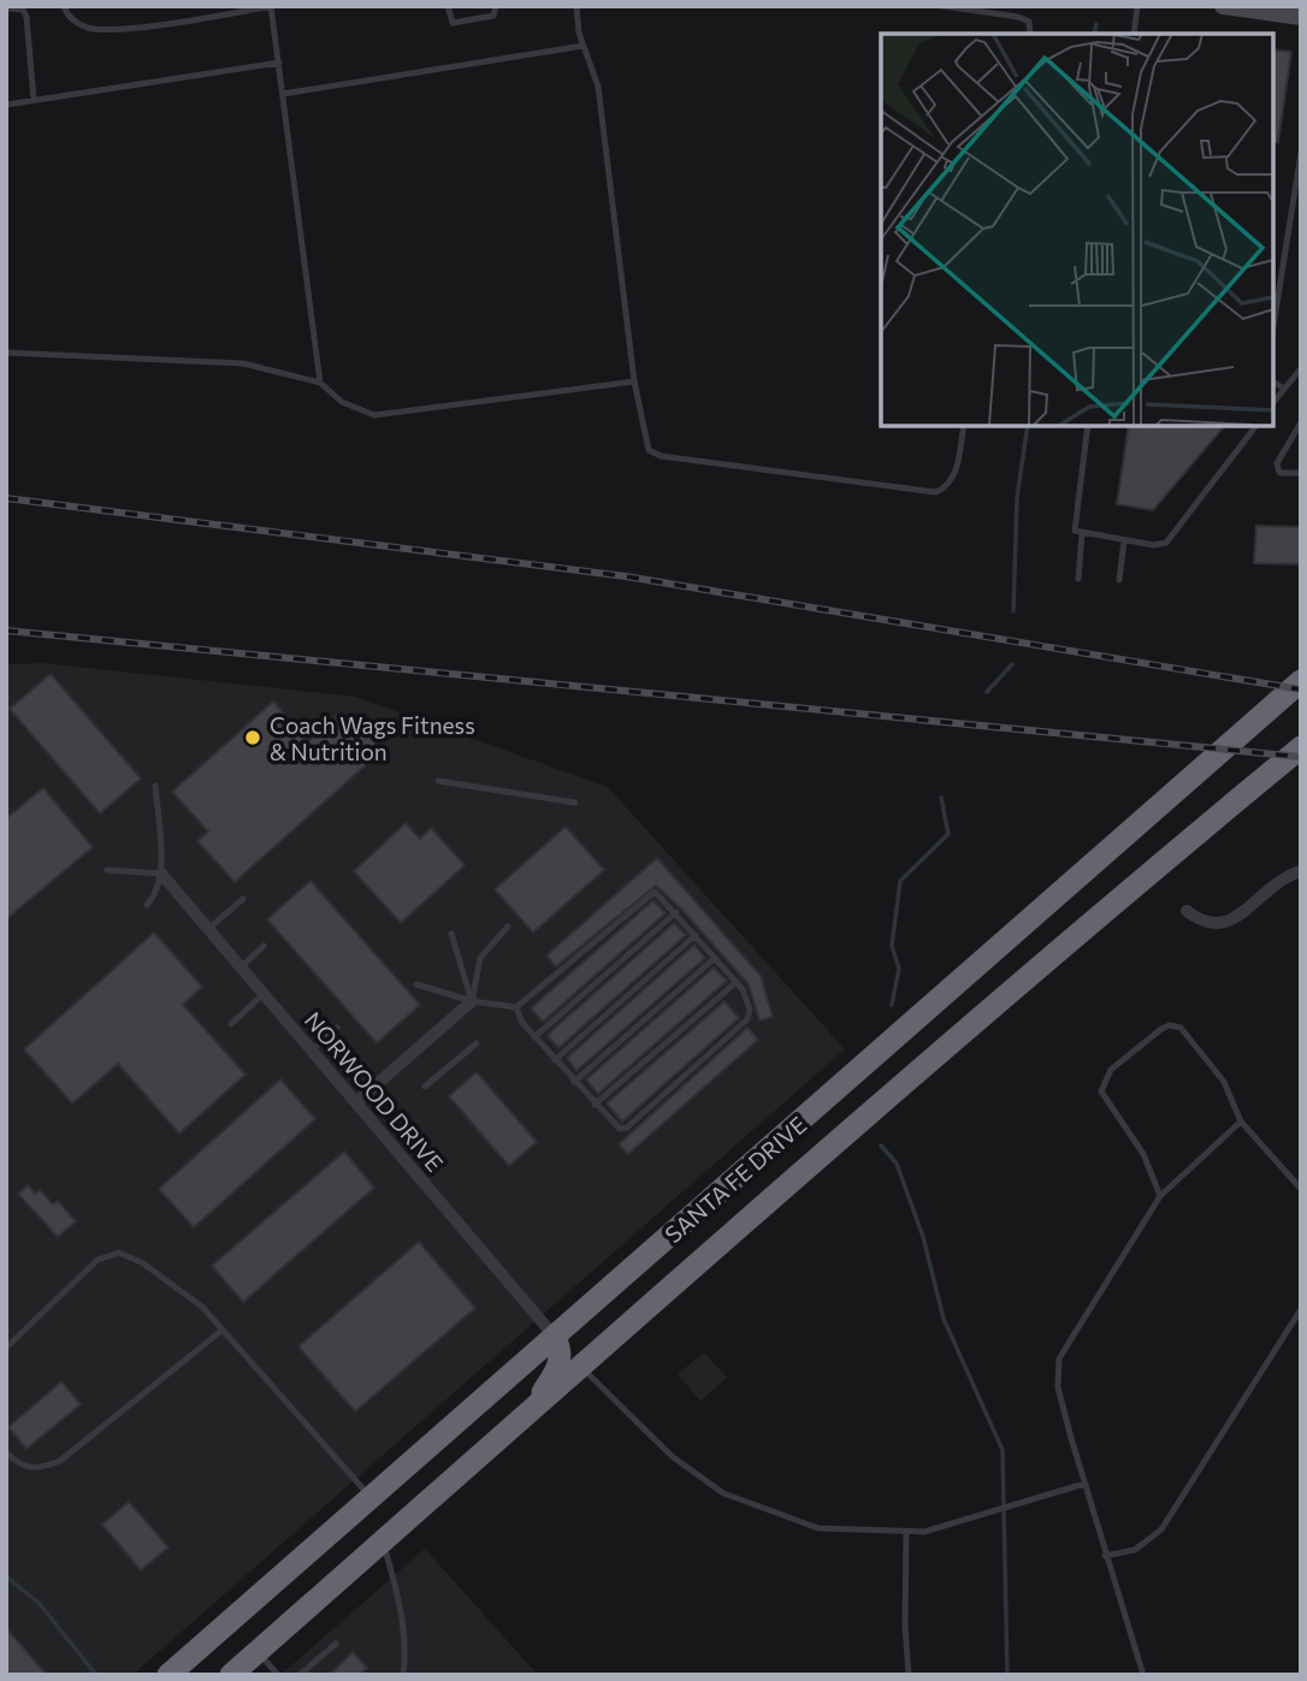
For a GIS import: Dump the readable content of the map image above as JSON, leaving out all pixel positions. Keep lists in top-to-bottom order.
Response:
{
  "streets": {
    "highway": ["SANTA FE DRIVE"],
    "street": ["NORWOOD DRIVE"]
  },
  "crossings": [
    ["NORWOOD DRIVE", "SANTA FE DRIVE"]
  ],
  "places": ["Coach Wags Fitness & Nutrition"]
}
